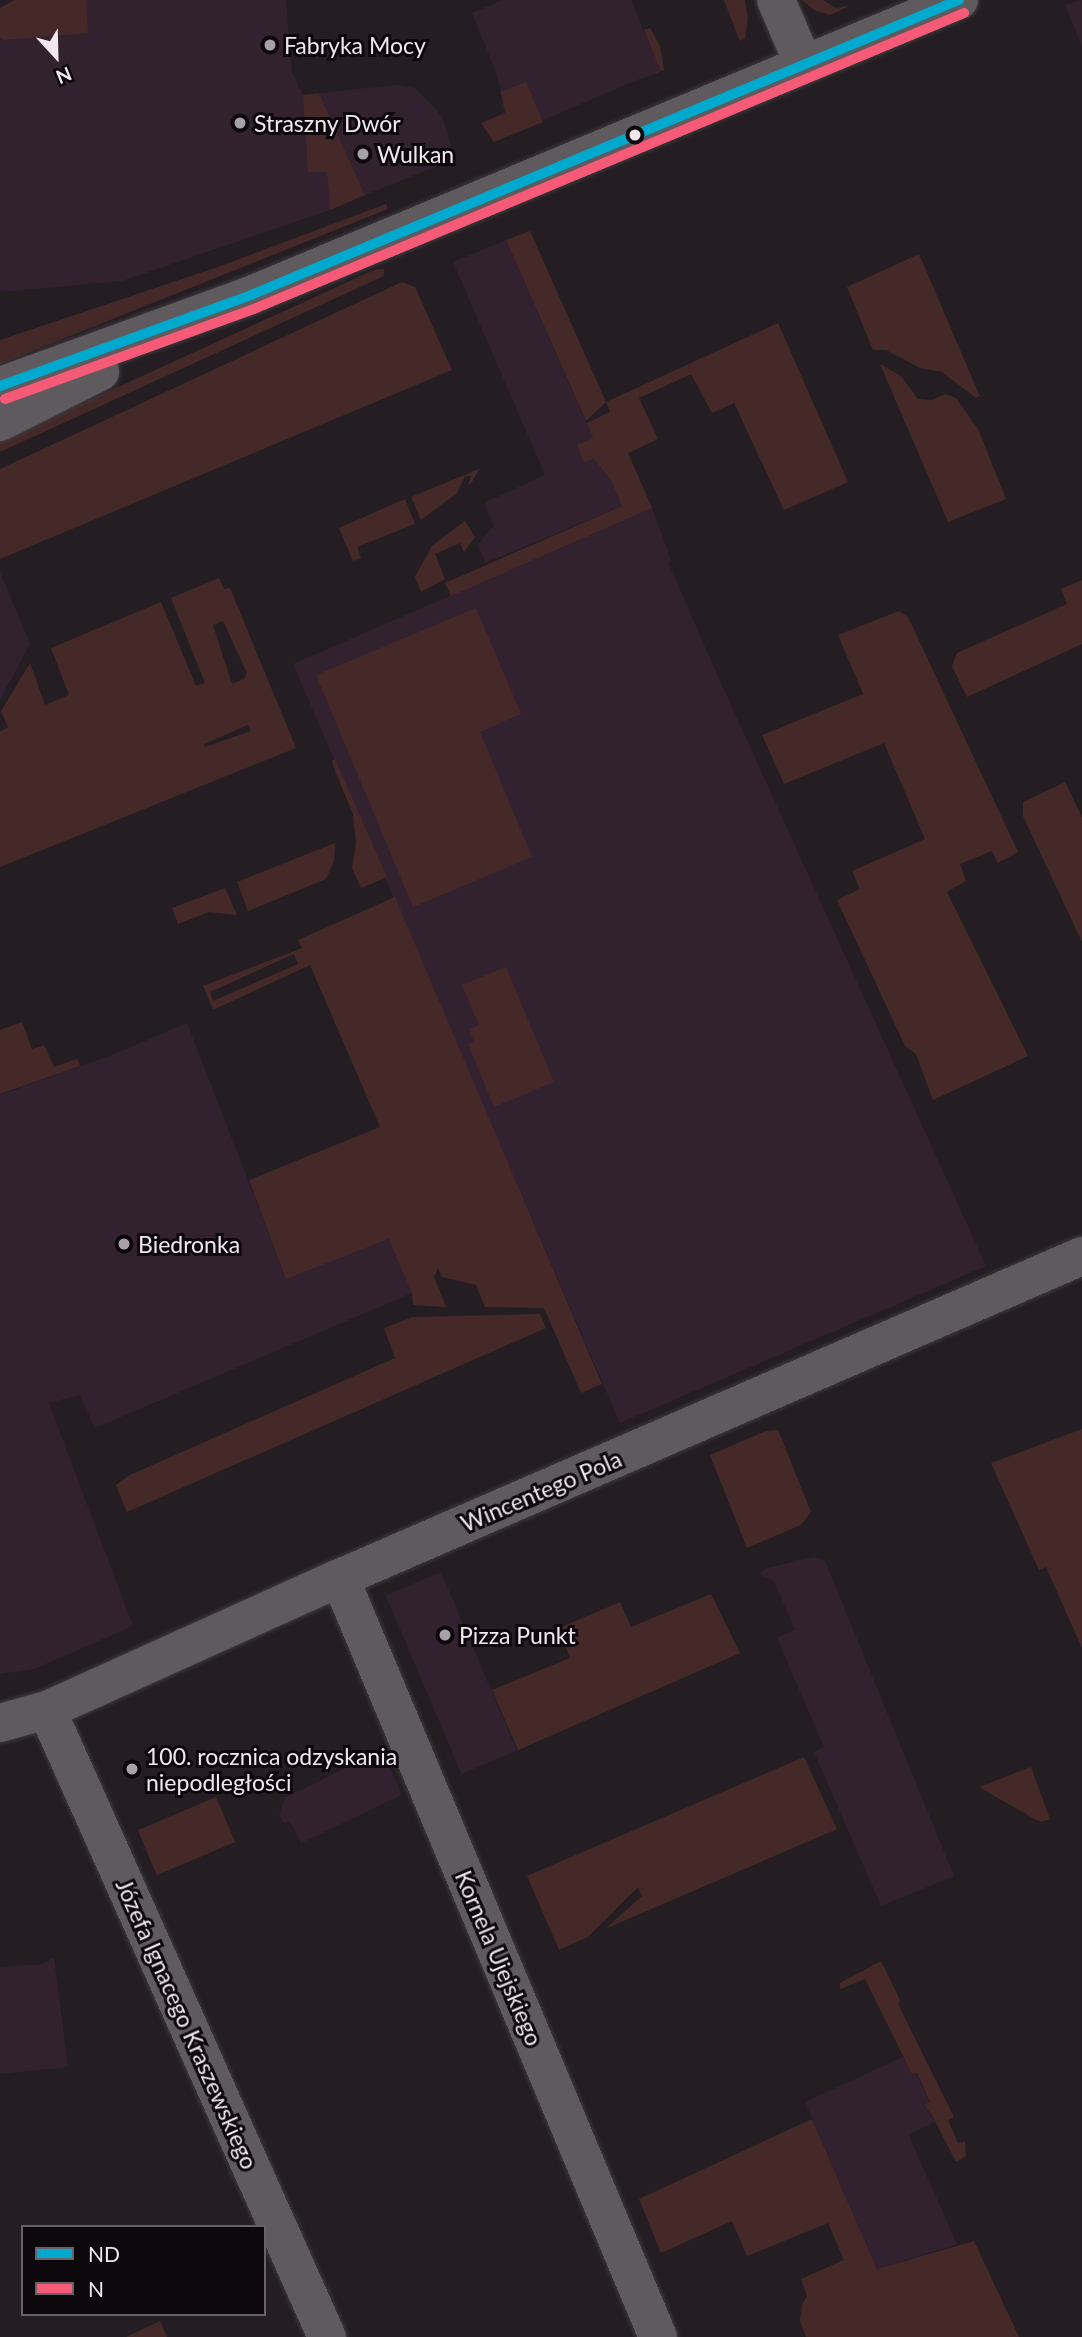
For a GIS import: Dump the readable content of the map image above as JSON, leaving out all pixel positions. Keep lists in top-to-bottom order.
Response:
{
  "streets": {
    "street": ["Wincentego Pola", "Kornela Ujejskiego", "Józefa Ignacego Kraszewskiego"]
  },
  "crossings": [
    ["Wincentego Pola", "Kornela Ujejskiego"],
    ["Wincentego Pola", "Józefa Ignacego Kraszewskiego"]
  ],
  "places": [
    "Fabryka Mocy",
    "Straszny Dwór",
    "Wulkan",
    "Biedronka",
    "Pizza Punkt",
    "100. rocznica odzyskania niepodległości"
  ],
  "lines": ["transit line ND", "transit line N"],
  "legend": ["ND", "N"],
  "north": "bottom"
}
